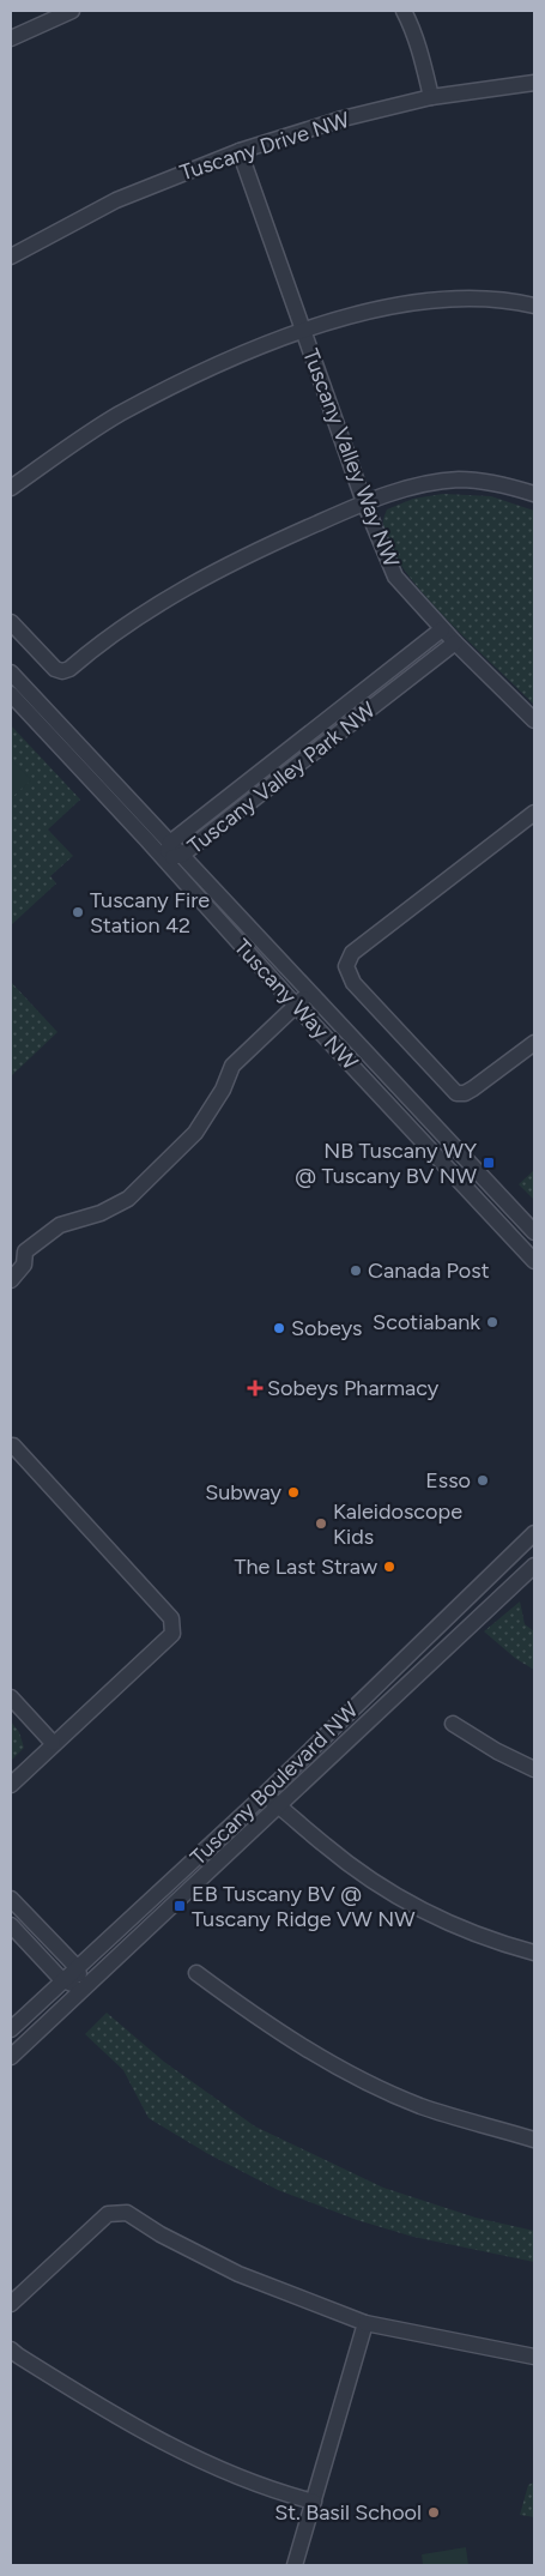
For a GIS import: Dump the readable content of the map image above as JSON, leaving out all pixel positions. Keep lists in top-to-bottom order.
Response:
{
  "streets": {
    "street": [
      "Tuscany Drive NW",
      "Tuscany Valley Way NW",
      "Tuscany Valley Park NW",
      "Tuscany Way NW",
      "Tuscany Boulevard NW"
    ]
  },
  "crossings": [
    ["Tuscany Drive NW", "Tuscany Valley Way NW"],
    ["Tuscany Valley Way NW", "Tuscany Valley Park NW"],
    ["Tuscany Valley Park NW", "Tuscany Way NW"]
  ],
  "places": {
    "other": [
      "Tuscany Fire Station 42",
      "Canada Post",
      "Scotiabank",
      "Sobeys",
      "Esso",
      "Subway",
      "Kaleidoscope Kids",
      "The Last Straw",
      "St. Basil School"
    ],
    "transit": ["NB Tuscany WY @ Tuscany BV NW", "EB Tuscany BV @ Tuscany Ridge VW NW"],
    "health": ["Sobeys Pharmacy"]
  }
}
